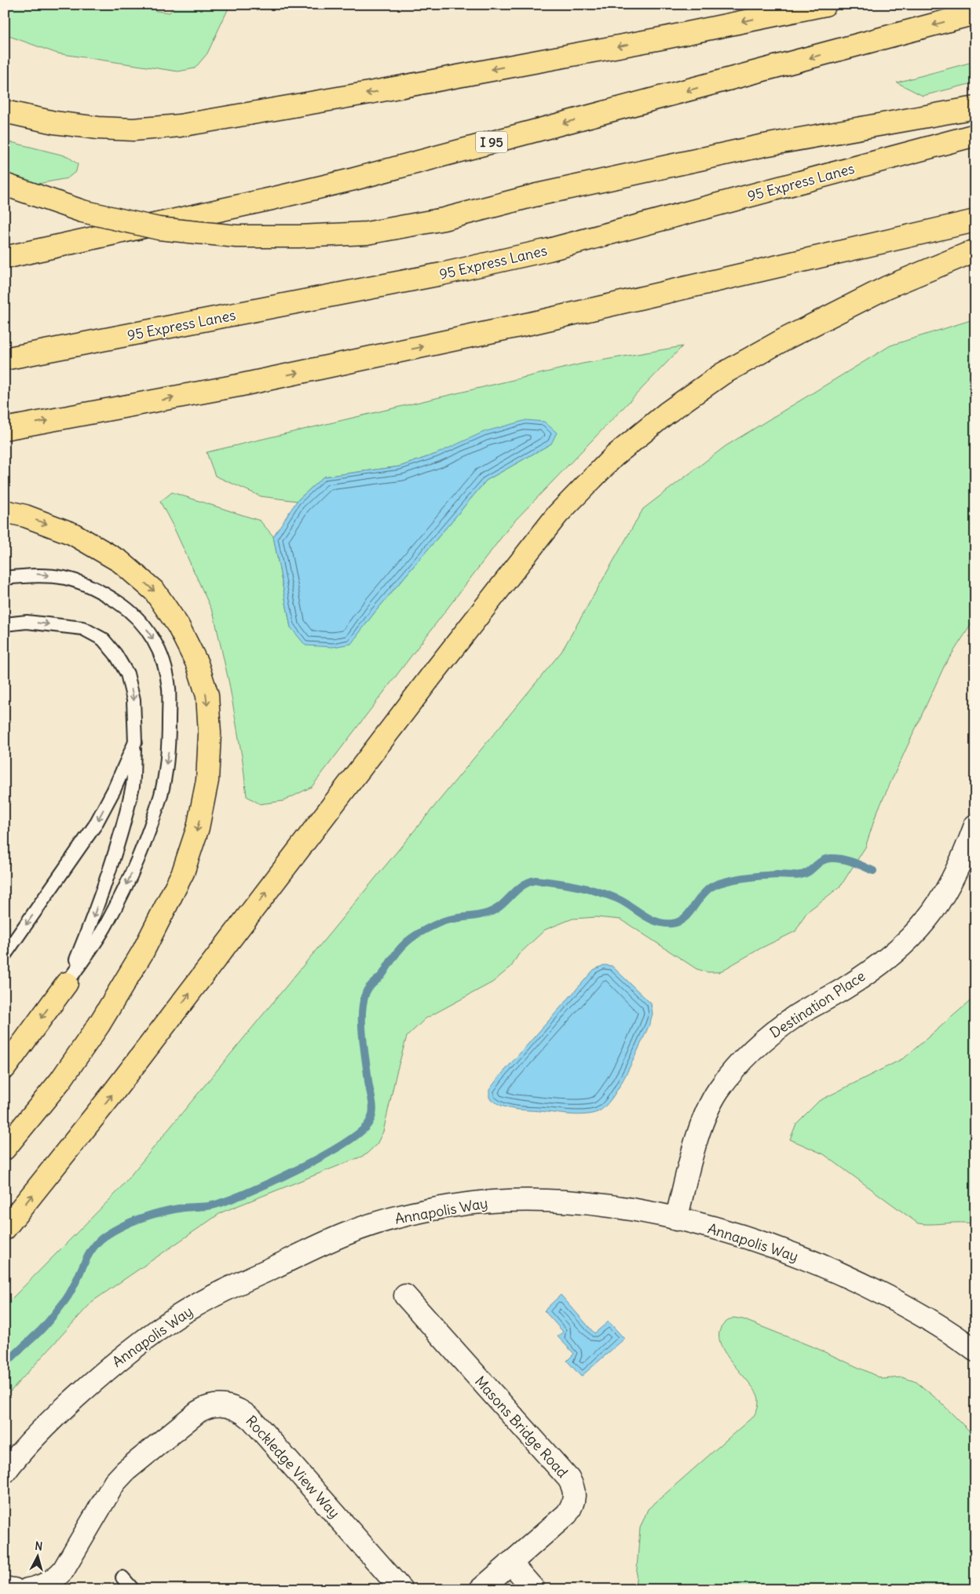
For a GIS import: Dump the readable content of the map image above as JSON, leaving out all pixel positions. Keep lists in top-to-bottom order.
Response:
{
  "streets": {
    "highway": ["I 95", "95 Express Lanes"],
    "street": [
      "Destination Place",
      "Annapolis Way",
      "Masons Bridge Road",
      "Rockledge View Way"
    ]
  },
  "crossings": [
    ["Destination Place", "Annapolis Way"]
  ],
  "north": "top"
}
